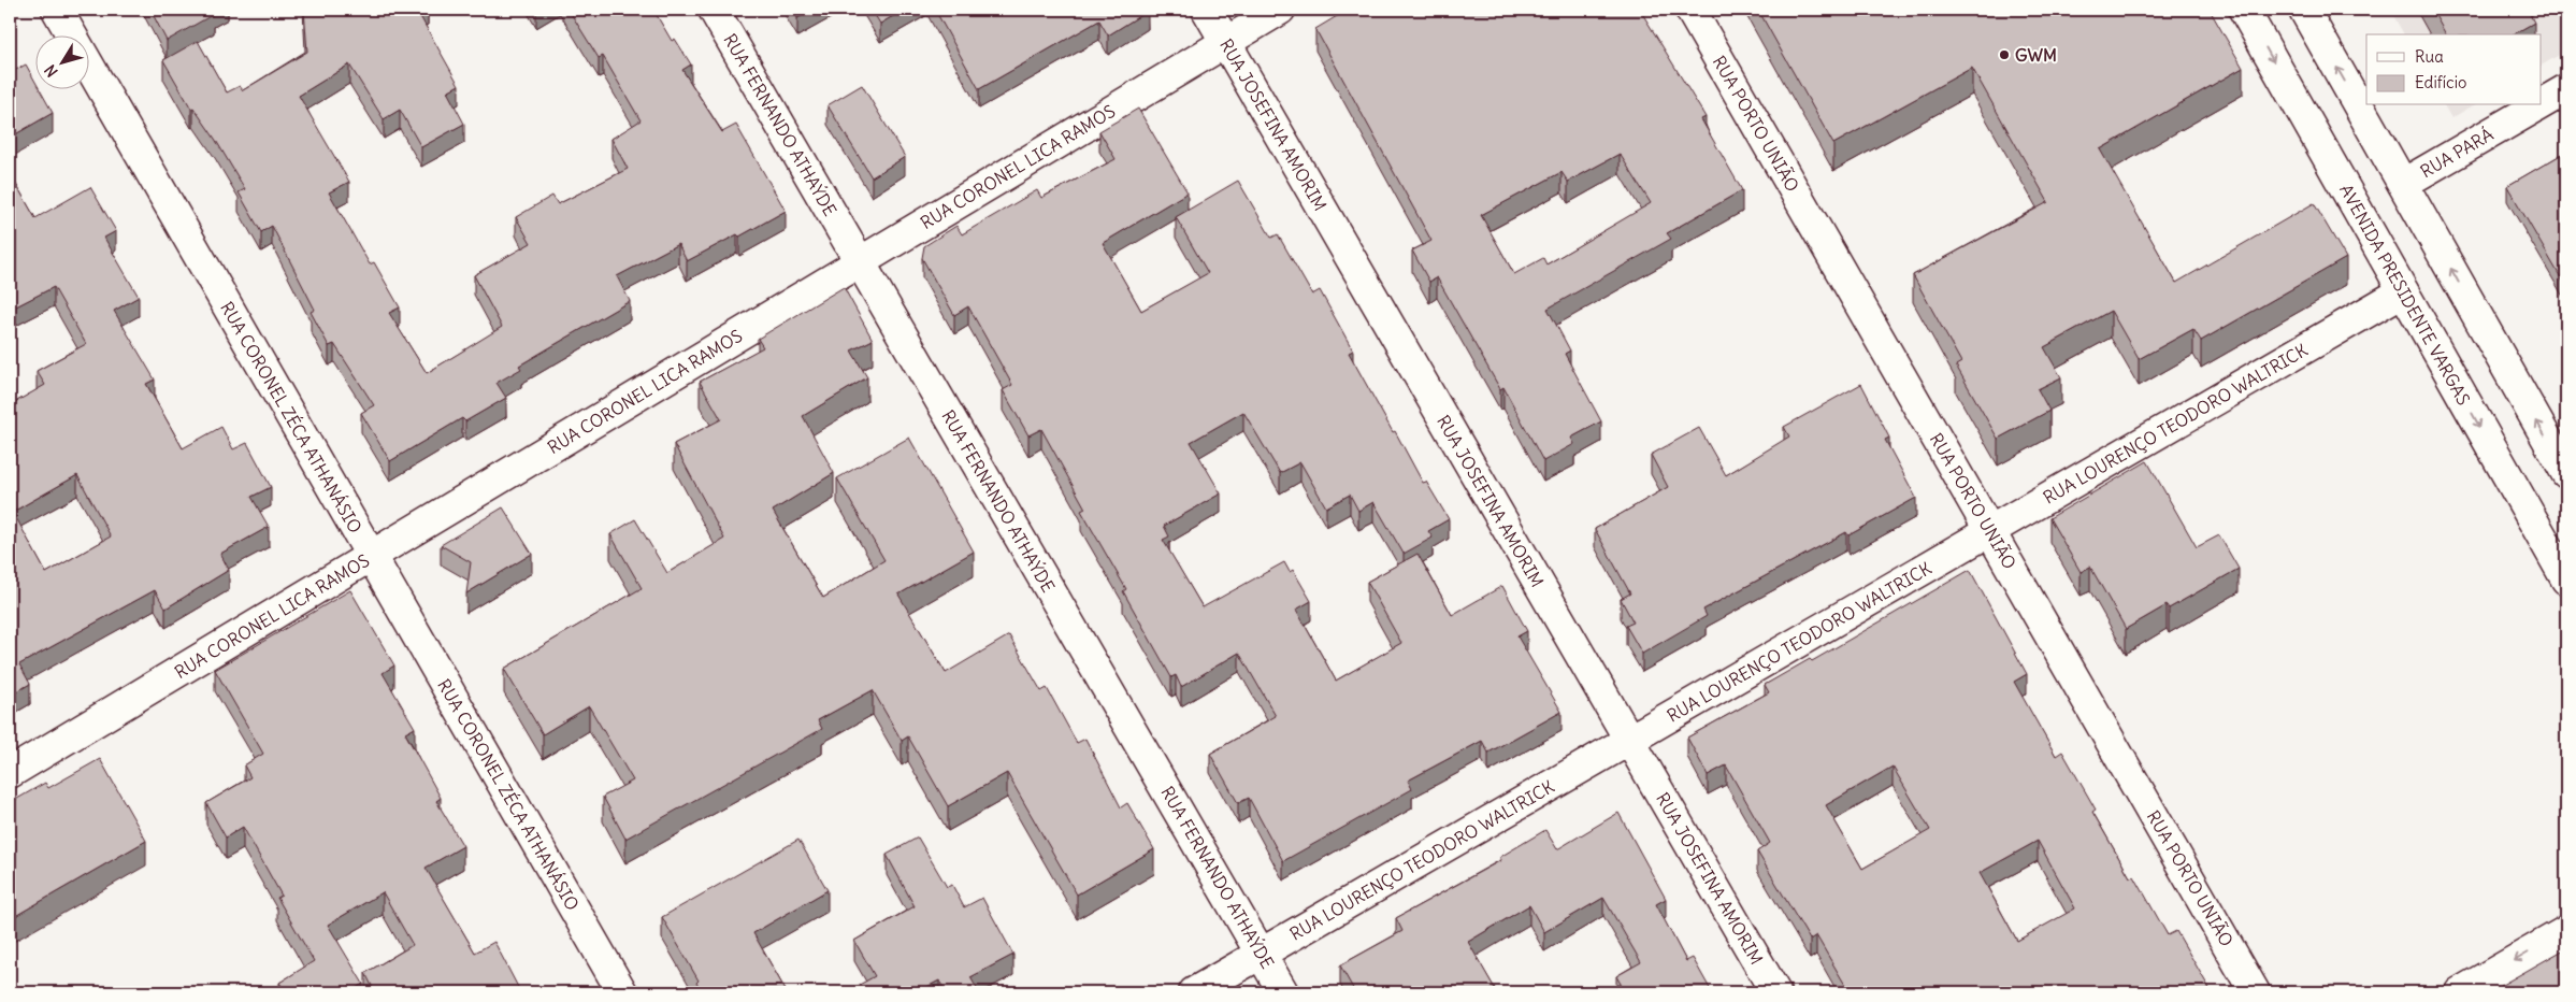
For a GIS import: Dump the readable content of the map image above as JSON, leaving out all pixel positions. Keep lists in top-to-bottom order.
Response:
{
  "streets": {
    "street": [
      "RUA PORTO UNIÃO",
      "RUA FERNANDO ATHAÝDE",
      "RUA JOSEFINA AMORIM",
      "RUA PARÁ",
      "RUA CORONEL LICA RAMOS",
      "AVENIDA PRESIDENTE VARGAS",
      "RUA CORONEL ZÉCA ATHANÁSIO",
      "RUA LOURENÇO TEODORO WALTRICK"
    ]
  },
  "crossings": [
    ["RUA PORTO UNIÃO", "RUA LOURENÇO TEODORO WALTRICK"],
    ["RUA FERNANDO ATHAÝDE", "RUA CORONEL LICA RAMOS"],
    ["RUA FERNANDO ATHAÝDE", "RUA LOURENÇO TEODORO WALTRICK"],
    ["RUA JOSEFINA AMORIM", "RUA CORONEL LICA RAMOS"],
    ["RUA JOSEFINA AMORIM", "RUA LOURENÇO TEODORO WALTRICK"],
    ["RUA CORONEL LICA RAMOS", "RUA CORONEL ZÉCA ATHANÁSIO"],
    ["AVENIDA PRESIDENTE VARGAS", "RUA LOURENÇO TEODORO WALTRICK"]
  ],
  "places": ["GWM"],
  "legend": ["Rua", "Edifício"],
  "north": "bottom left"
}
